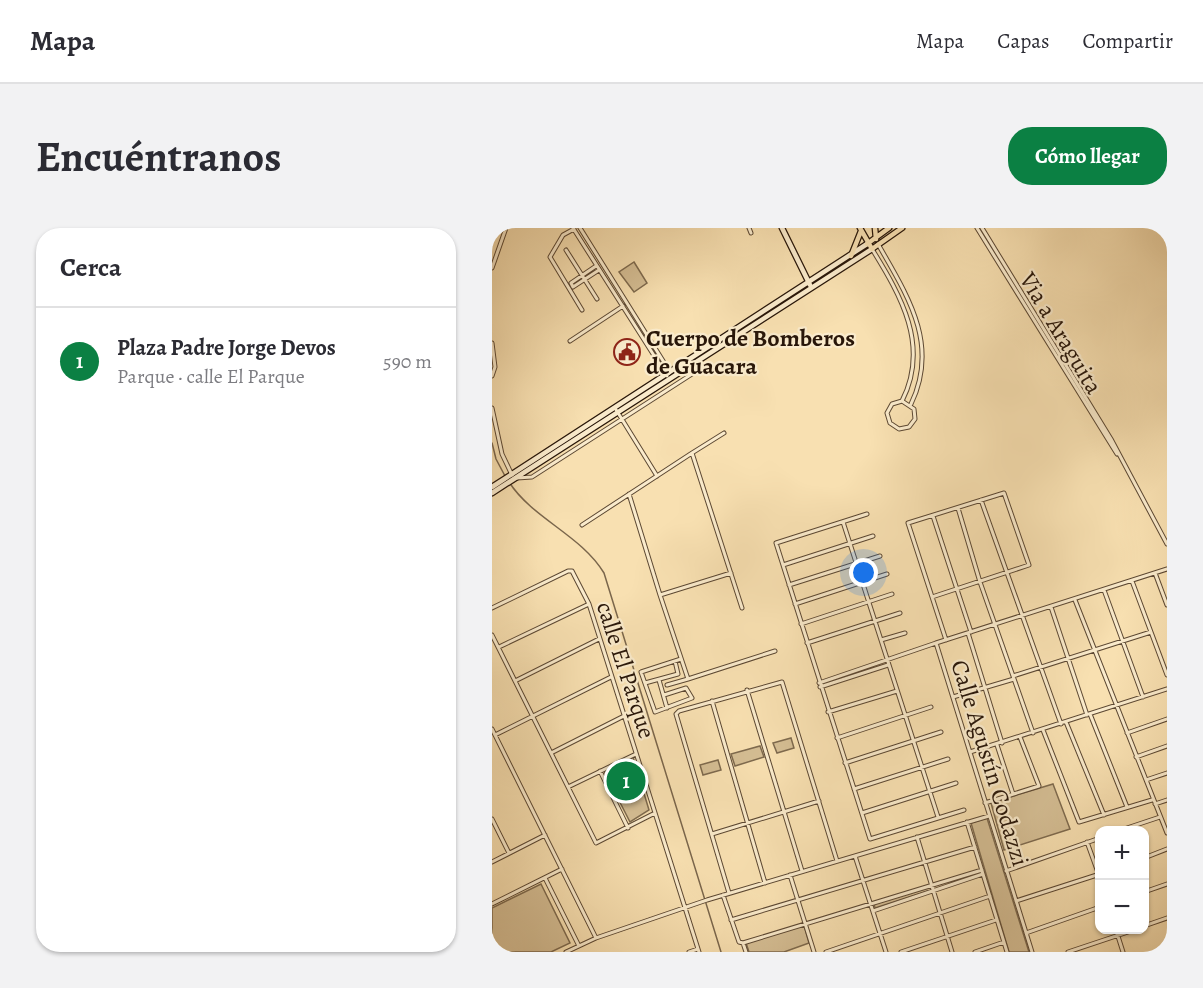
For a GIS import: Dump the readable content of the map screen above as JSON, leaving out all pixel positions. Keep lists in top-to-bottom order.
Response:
{
  "streets": {
    "street": ["Via a Araguita", "calle El Parque", "Calle Agustín Codazzi"]
  },
  "places": {
    "public building": ["Cuerpo de Bomberos de Guacara"]
  },
  "page": {
    "header": "Mapa",
    "nav": ["Mapa", "Capas", "Compartir"],
    "buttons": "Cómo llegar",
    "title": "Encuéntranos",
    "heading": "Cerca",
    "list": [
      {
        "mark": "1",
        "name": "Plaza Padre Jorge Devos",
        "note": "Parque · calle El Parque",
        "value": "590 m"
      }
    ],
    "pins": "1",
    "map_buttons": ["+", "−"]
  }
}
